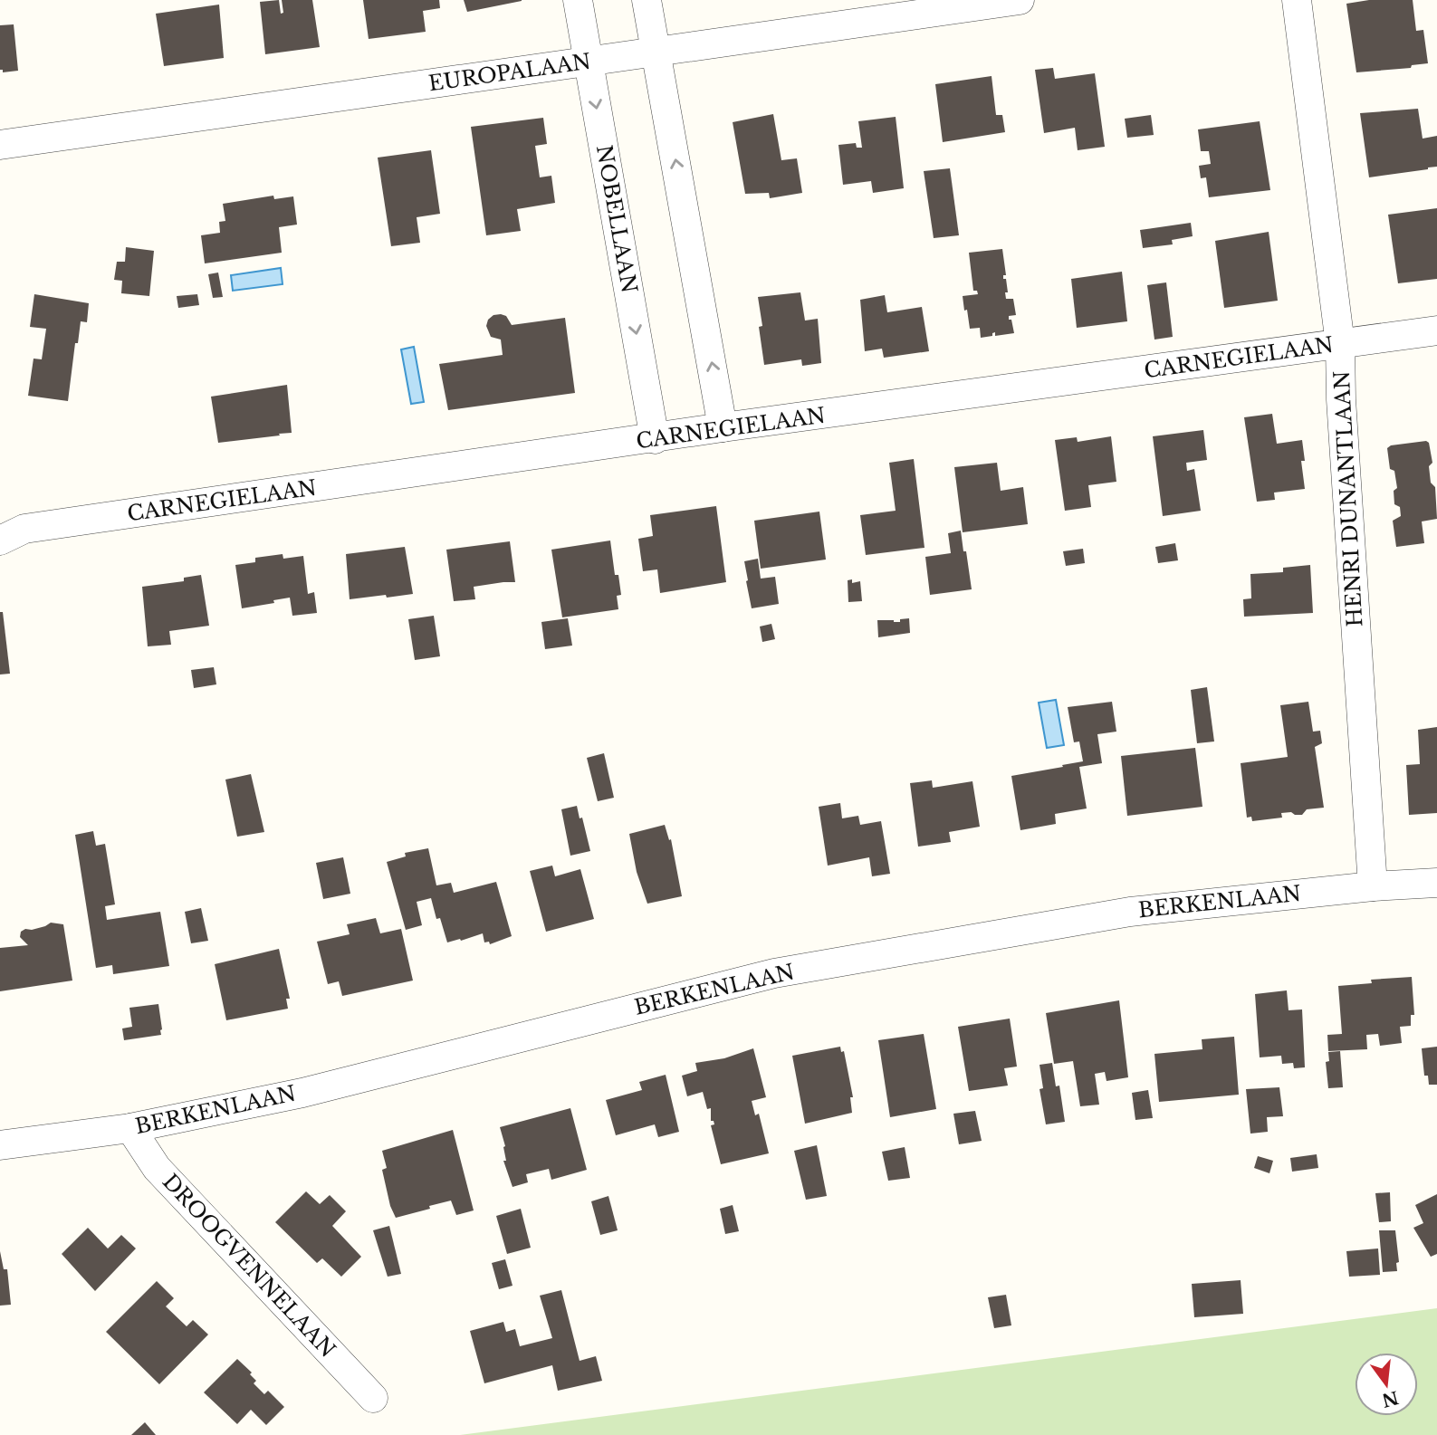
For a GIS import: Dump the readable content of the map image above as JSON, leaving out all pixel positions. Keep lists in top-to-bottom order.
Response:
{
  "streets": {
    "street": [
      "EUROPALAAN",
      "NOBELLAAN",
      "CARNEGIELAAN",
      "HENRI DUNANTLAAN",
      "BERKENLAAN",
      "DROOGVENNELAAN"
    ]
  },
  "crossings": [
    ["EUROPALAAN", "NOBELLAAN"],
    ["NOBELLAAN", "CARNEGIELAAN"],
    ["CARNEGIELAAN", "HENRI DUNANTLAAN"],
    ["HENRI DUNANTLAAN", "BERKENLAAN"],
    ["BERKENLAAN", "DROOGVENNELAAN"]
  ],
  "north": "bottom"
}
